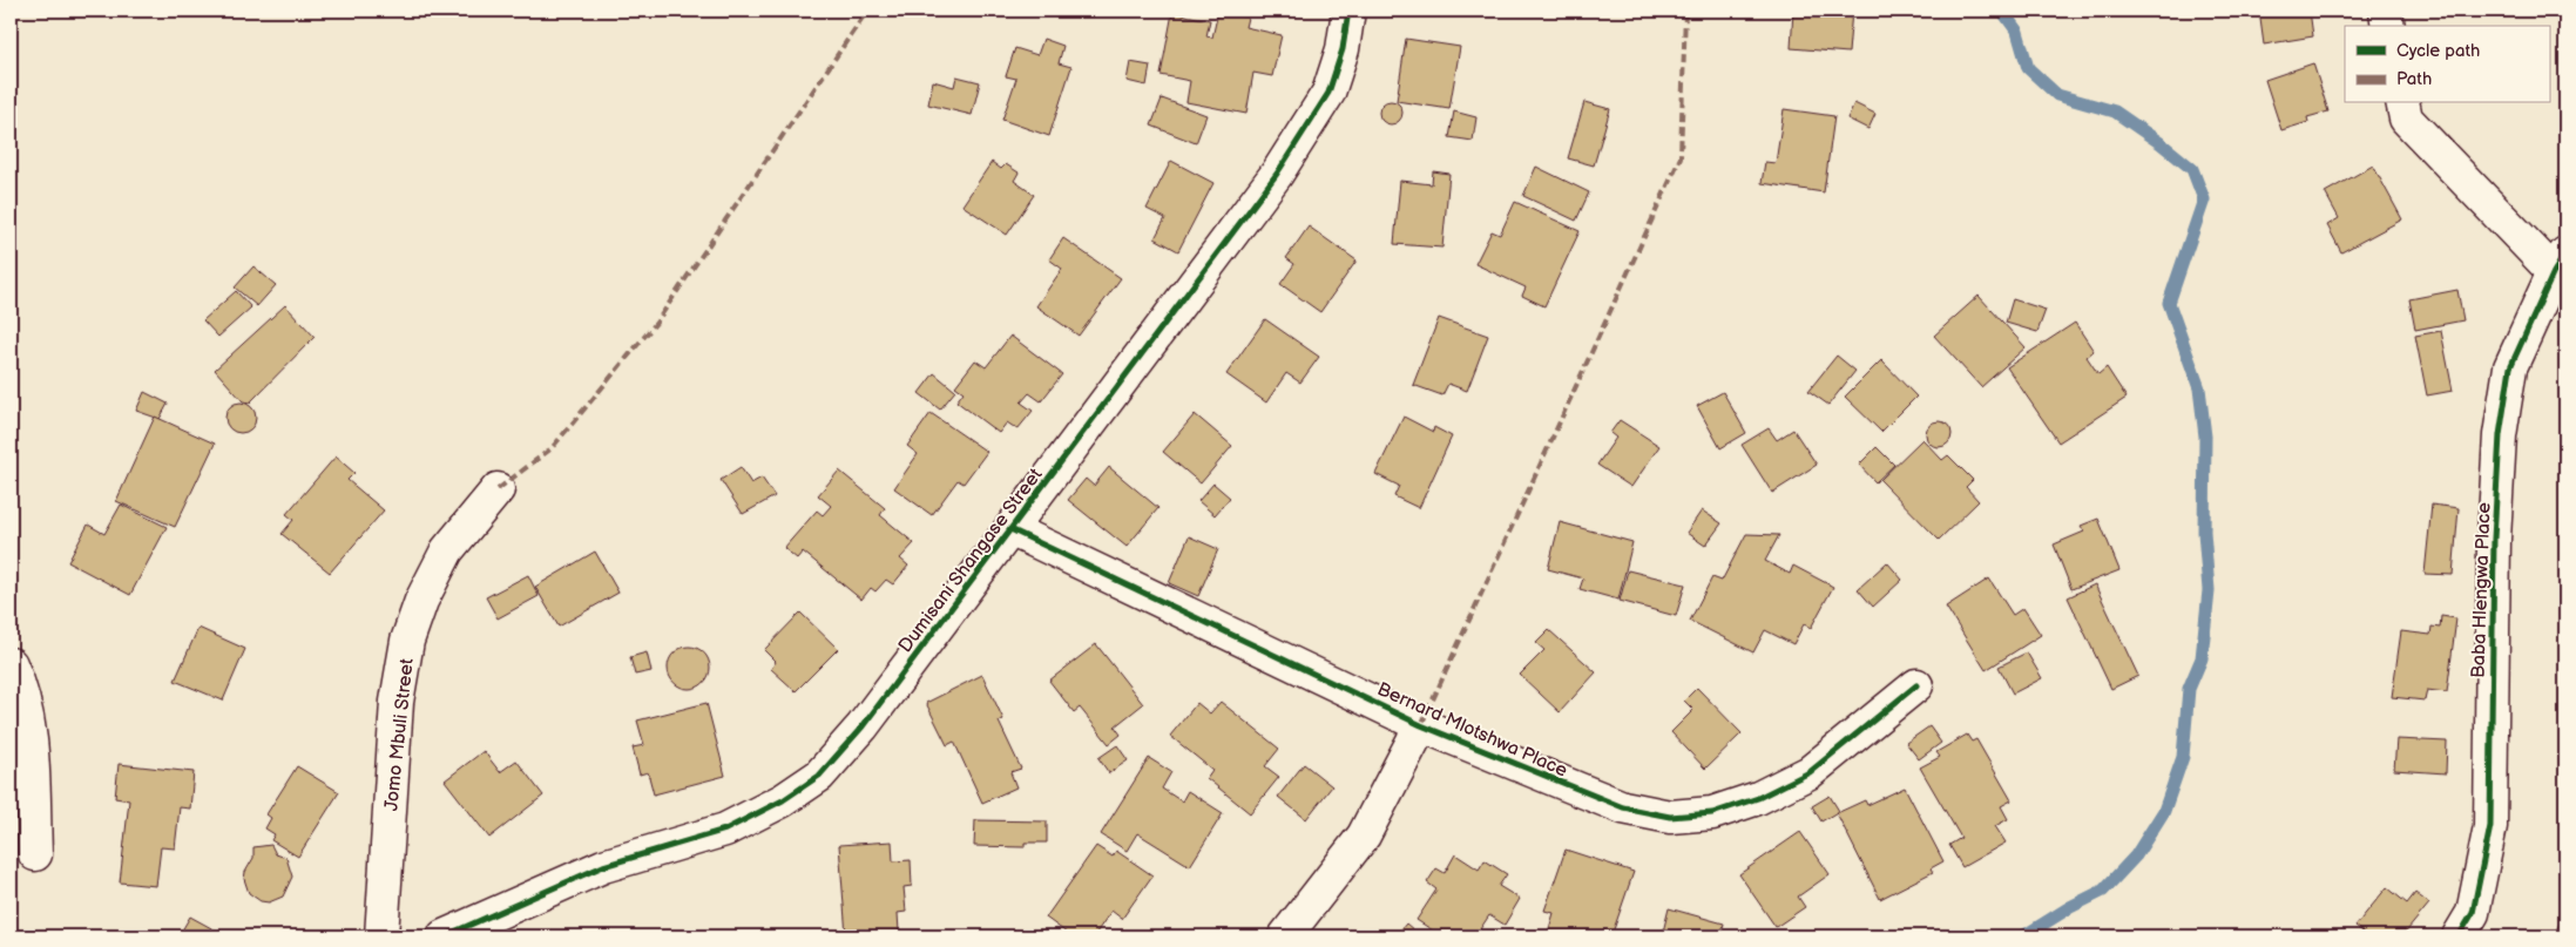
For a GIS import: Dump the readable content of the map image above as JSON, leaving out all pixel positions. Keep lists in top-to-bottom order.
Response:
{
  "streets": {
    "street": [
      "Dumisani Shangase Street",
      "Baba Hlengwa Place",
      "Bernard Mlotshwa Place",
      "Jomo Mbuli Street"
    ]
  },
  "crossings": [
    ["Dumisani Shangase Street", "Bernard Mlotshwa Place"]
  ],
  "legend": ["Cycle path", "Path"]
}
